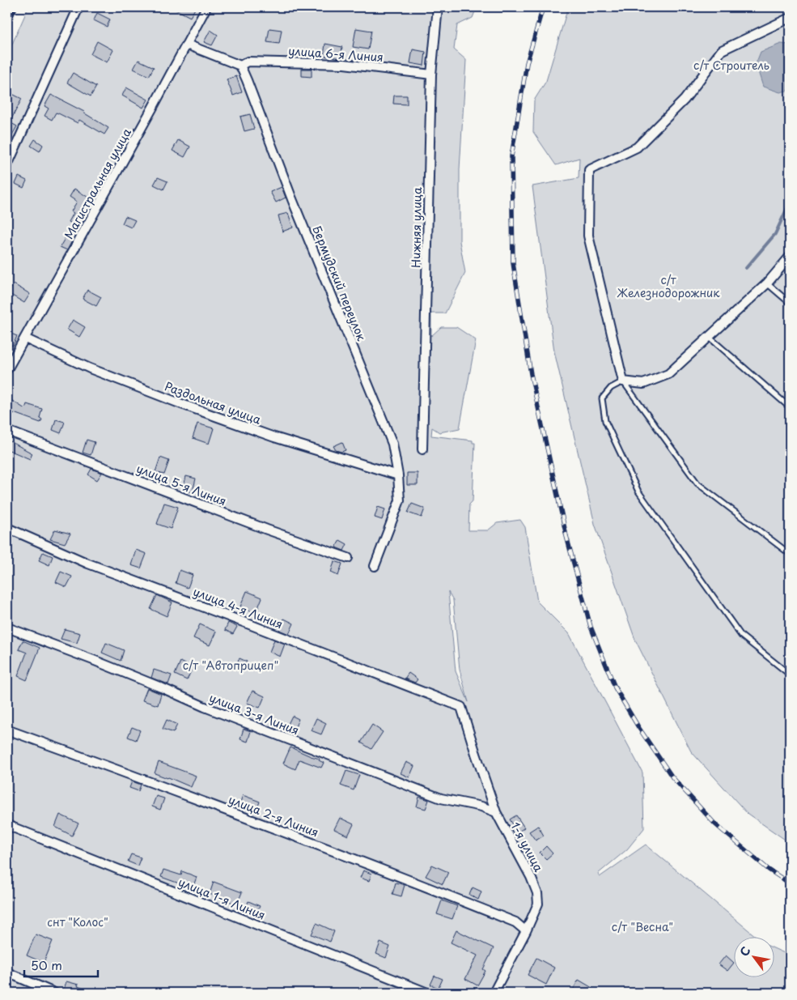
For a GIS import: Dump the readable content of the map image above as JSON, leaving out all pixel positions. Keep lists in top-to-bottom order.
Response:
{
  "streets": {
    "street": [
      "улица 6-я Линия",
      "Магистральная улица",
      "Нижняя улица",
      "Бермудский переулок",
      "Раздольная улица",
      "улица 5-я Линия",
      "улица 4-я Линия",
      "улица 3-я Линия",
      "улица 2-я Линия",
      "1-я улица",
      "улица 1-я Линия"
    ]
  },
  "crossings": [
    ["улица 6-я Линия", "Нижняя улица"],
    ["улица 6-я Линия", "Бермудский переулок"],
    ["Магистральная улица", "Раздольная улица"],
    ["Бермудский переулок", "Раздольная улица"],
    ["улица 4-я Линия", "1-я улица"],
    ["улица 3-я Линия", "1-я улица"],
    ["улица 2-я Линия", "1-я улица"]
  ],
  "parks": [
    "с/т Строитель",
    "с/т Железнодорожник",
    "с/т \"Автоприцеп\"",
    "снт \"Колос\"",
    "с/т \"Весна\""
  ],
  "scale_bar": "50 m",
  "north": "top left"
}
